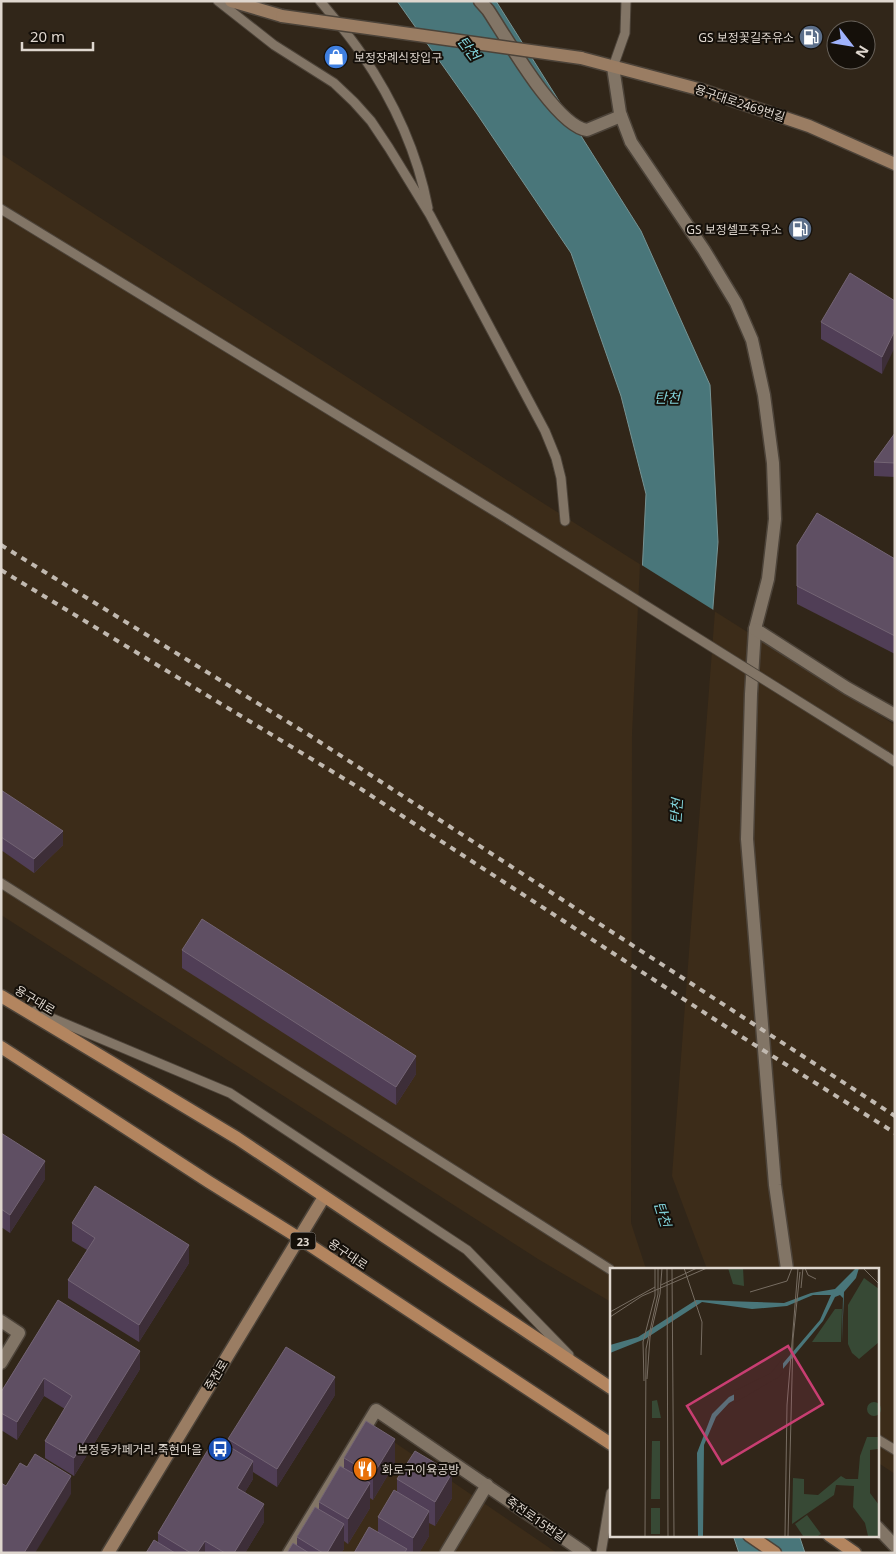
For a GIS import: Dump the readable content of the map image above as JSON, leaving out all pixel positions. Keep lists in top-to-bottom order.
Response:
{
  "streets": {
    "main road": ["용구대로", "23"],
    "street": ["용구대로2469번길", "죽전로", "죽전로15번길"]
  },
  "crossings": [
    ["용구대로", "죽전로"]
  ],
  "water": ["탄천"],
  "places": {
    "fuel station": ["GS 보정꽃길주유소", "GS 보정셀프주유소"],
    "shop": ["보정장례식장입구"],
    "bus stop": ["보정동카페거리.죽현마을"],
    "restaurant": ["화로구이육공방"]
  },
  "scale_bar": "20 m",
  "north": "bottom right"
}
